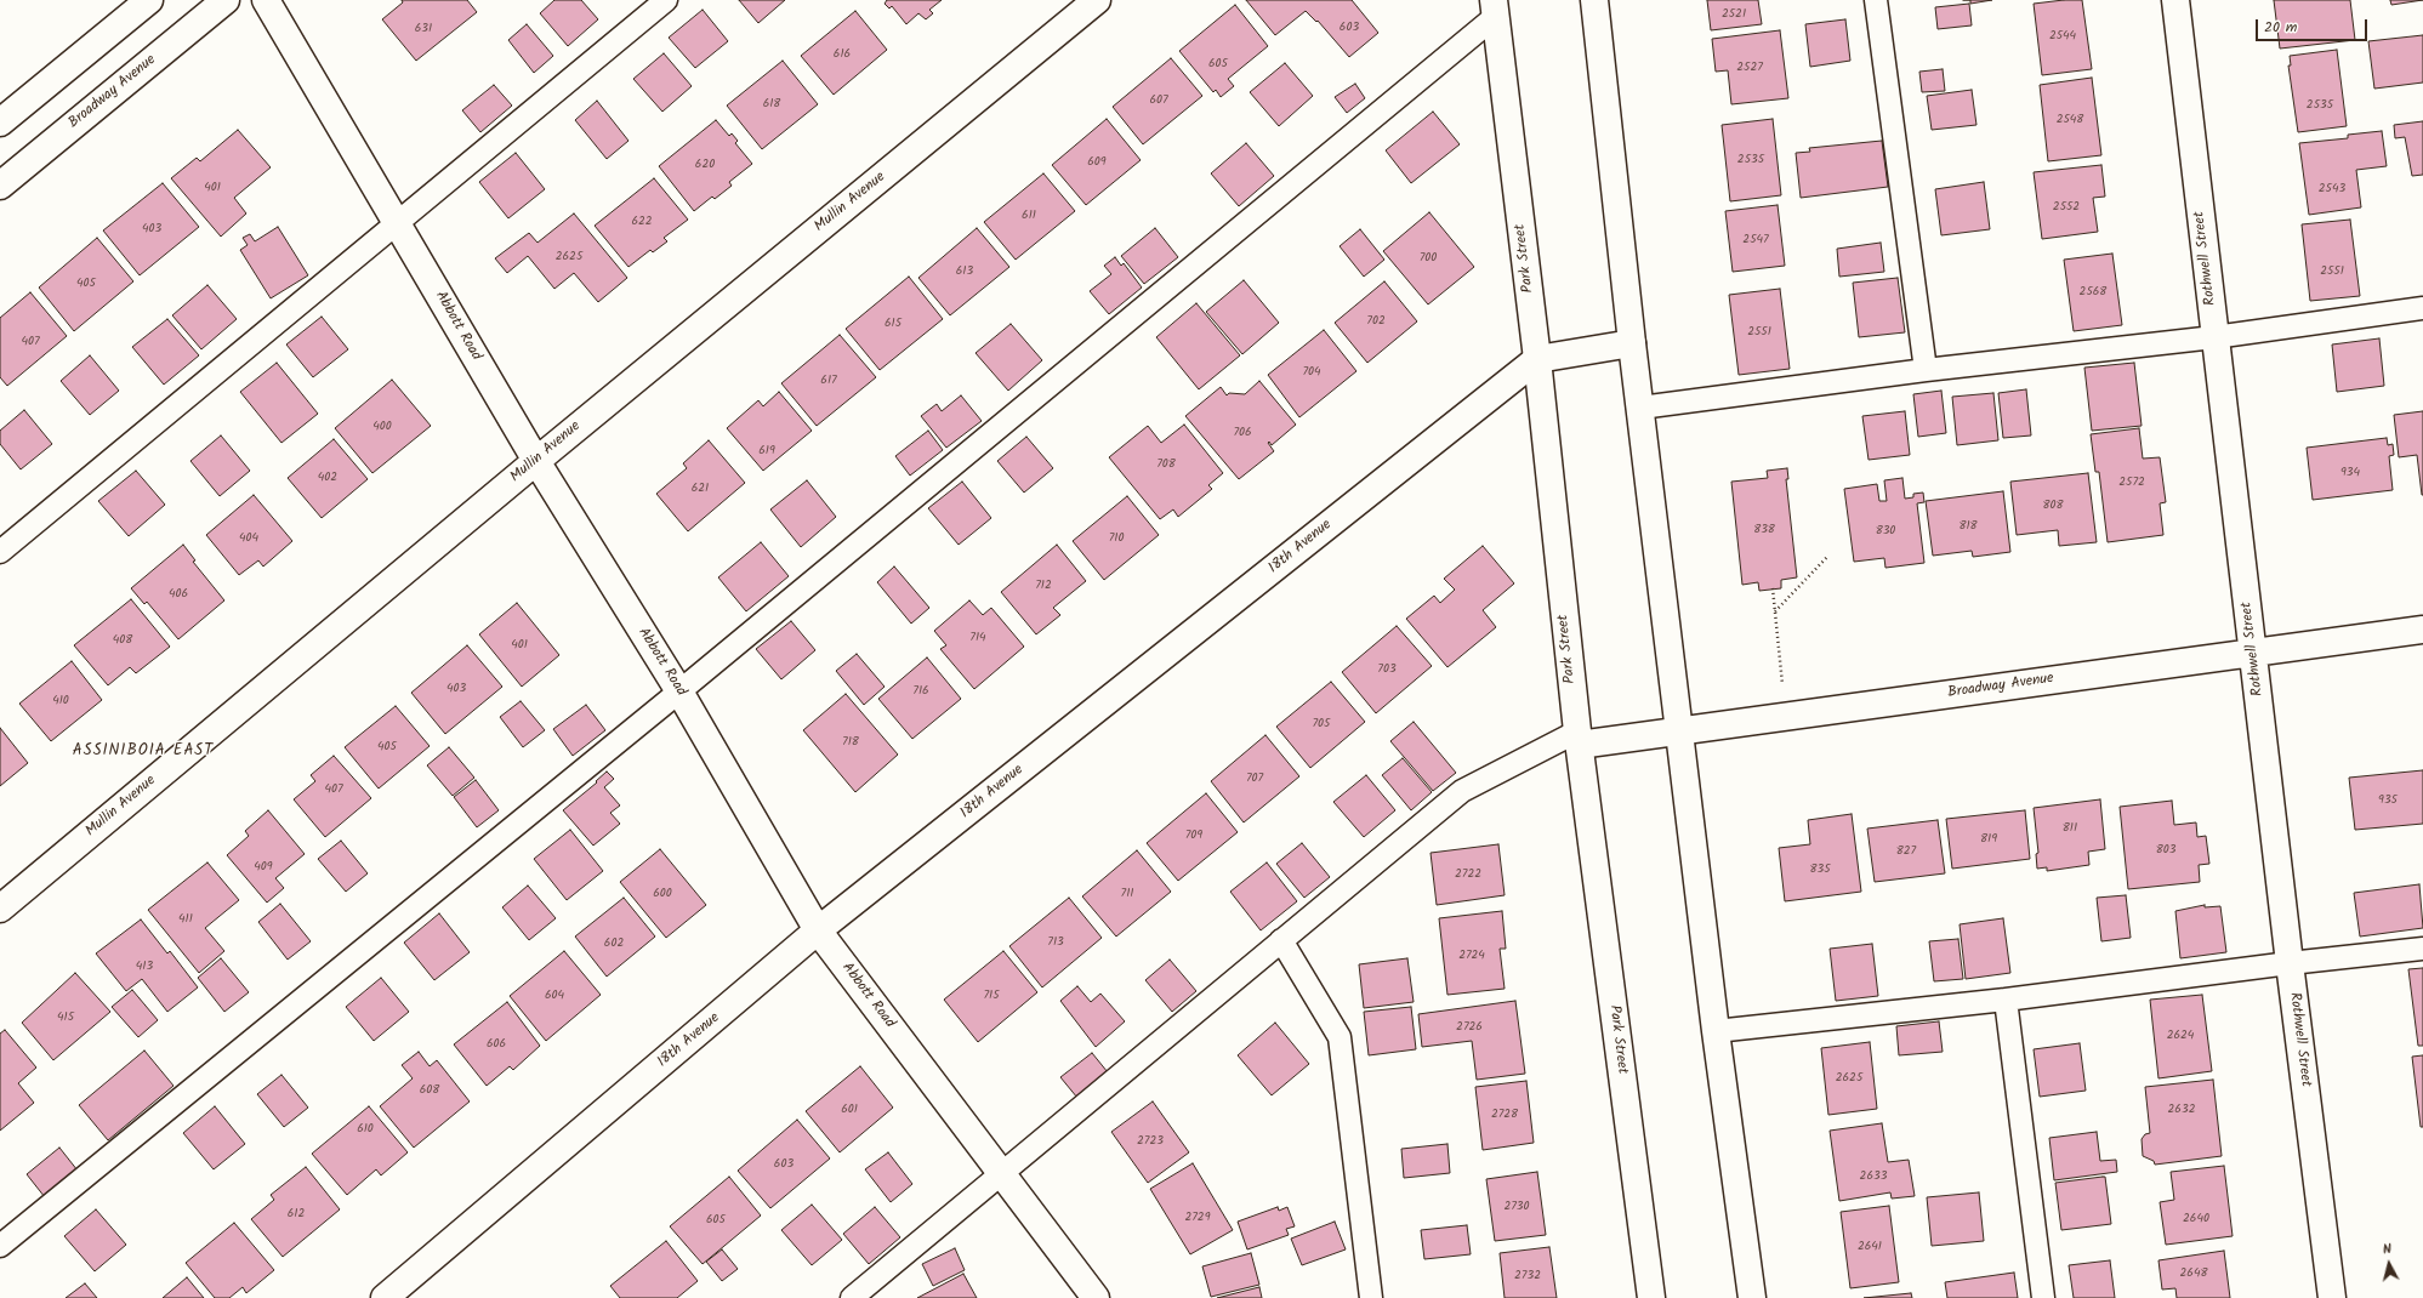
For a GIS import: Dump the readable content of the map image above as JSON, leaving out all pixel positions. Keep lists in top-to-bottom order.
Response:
{
  "streets": {
    "street": [
      "Broadway Avenue",
      "Mullin Avenue",
      "Park Street",
      "Rothwell Street",
      "Abbott Road",
      "18th Avenue"
    ]
  },
  "crossings": [
    ["Broadway Avenue", "Park Street"],
    ["Broadway Avenue", "Rothwell Street"],
    ["Mullin Avenue", "Abbott Road"],
    ["Park Street", "18th Avenue"],
    ["Abbott Road", "18th Avenue"]
  ],
  "districts": ["ASSINIBOIA EAST"],
  "house_numbers": [
    "2521",
    "603",
    "631",
    "2544",
    "616",
    "605",
    "2527",
    "607",
    "618",
    "2535",
    "2548",
    "2535",
    "609",
    "620",
    "401",
    "2543",
    "2552",
    "611",
    "622",
    "403",
    "2547",
    "2625",
    "700",
    "613",
    "2551",
    "405",
    "2568",
    "702",
    "615",
    "2551",
    "407",
    "704",
    "617",
    "400",
    "706",
    "619",
    "708",
    "934",
    "402",
    "2572",
    "621",
    "808",
    "818",
    "838",
    "830",
    "404",
    "710",
    "712",
    "406",
    "714",
    "408",
    "401",
    "703",
    "403",
    "716",
    "410",
    "705",
    "718",
    "405",
    "707",
    "407",
    "935",
    "811",
    "709",
    "819",
    "803",
    "827",
    "409",
    "835",
    "2722",
    "600",
    "711",
    "411",
    "713",
    "602",
    "2724",
    "413",
    "604",
    "715",
    "415",
    "2726",
    "2624",
    "606",
    "2625",
    "608",
    "601",
    "2632",
    "2728",
    "610",
    "2723",
    "603",
    "2633",
    "2730",
    "612",
    "2729",
    "2640",
    "605",
    "2641",
    "2648",
    "2732"
  ],
  "scale_bar": "20 m",
  "north": "top"
}
